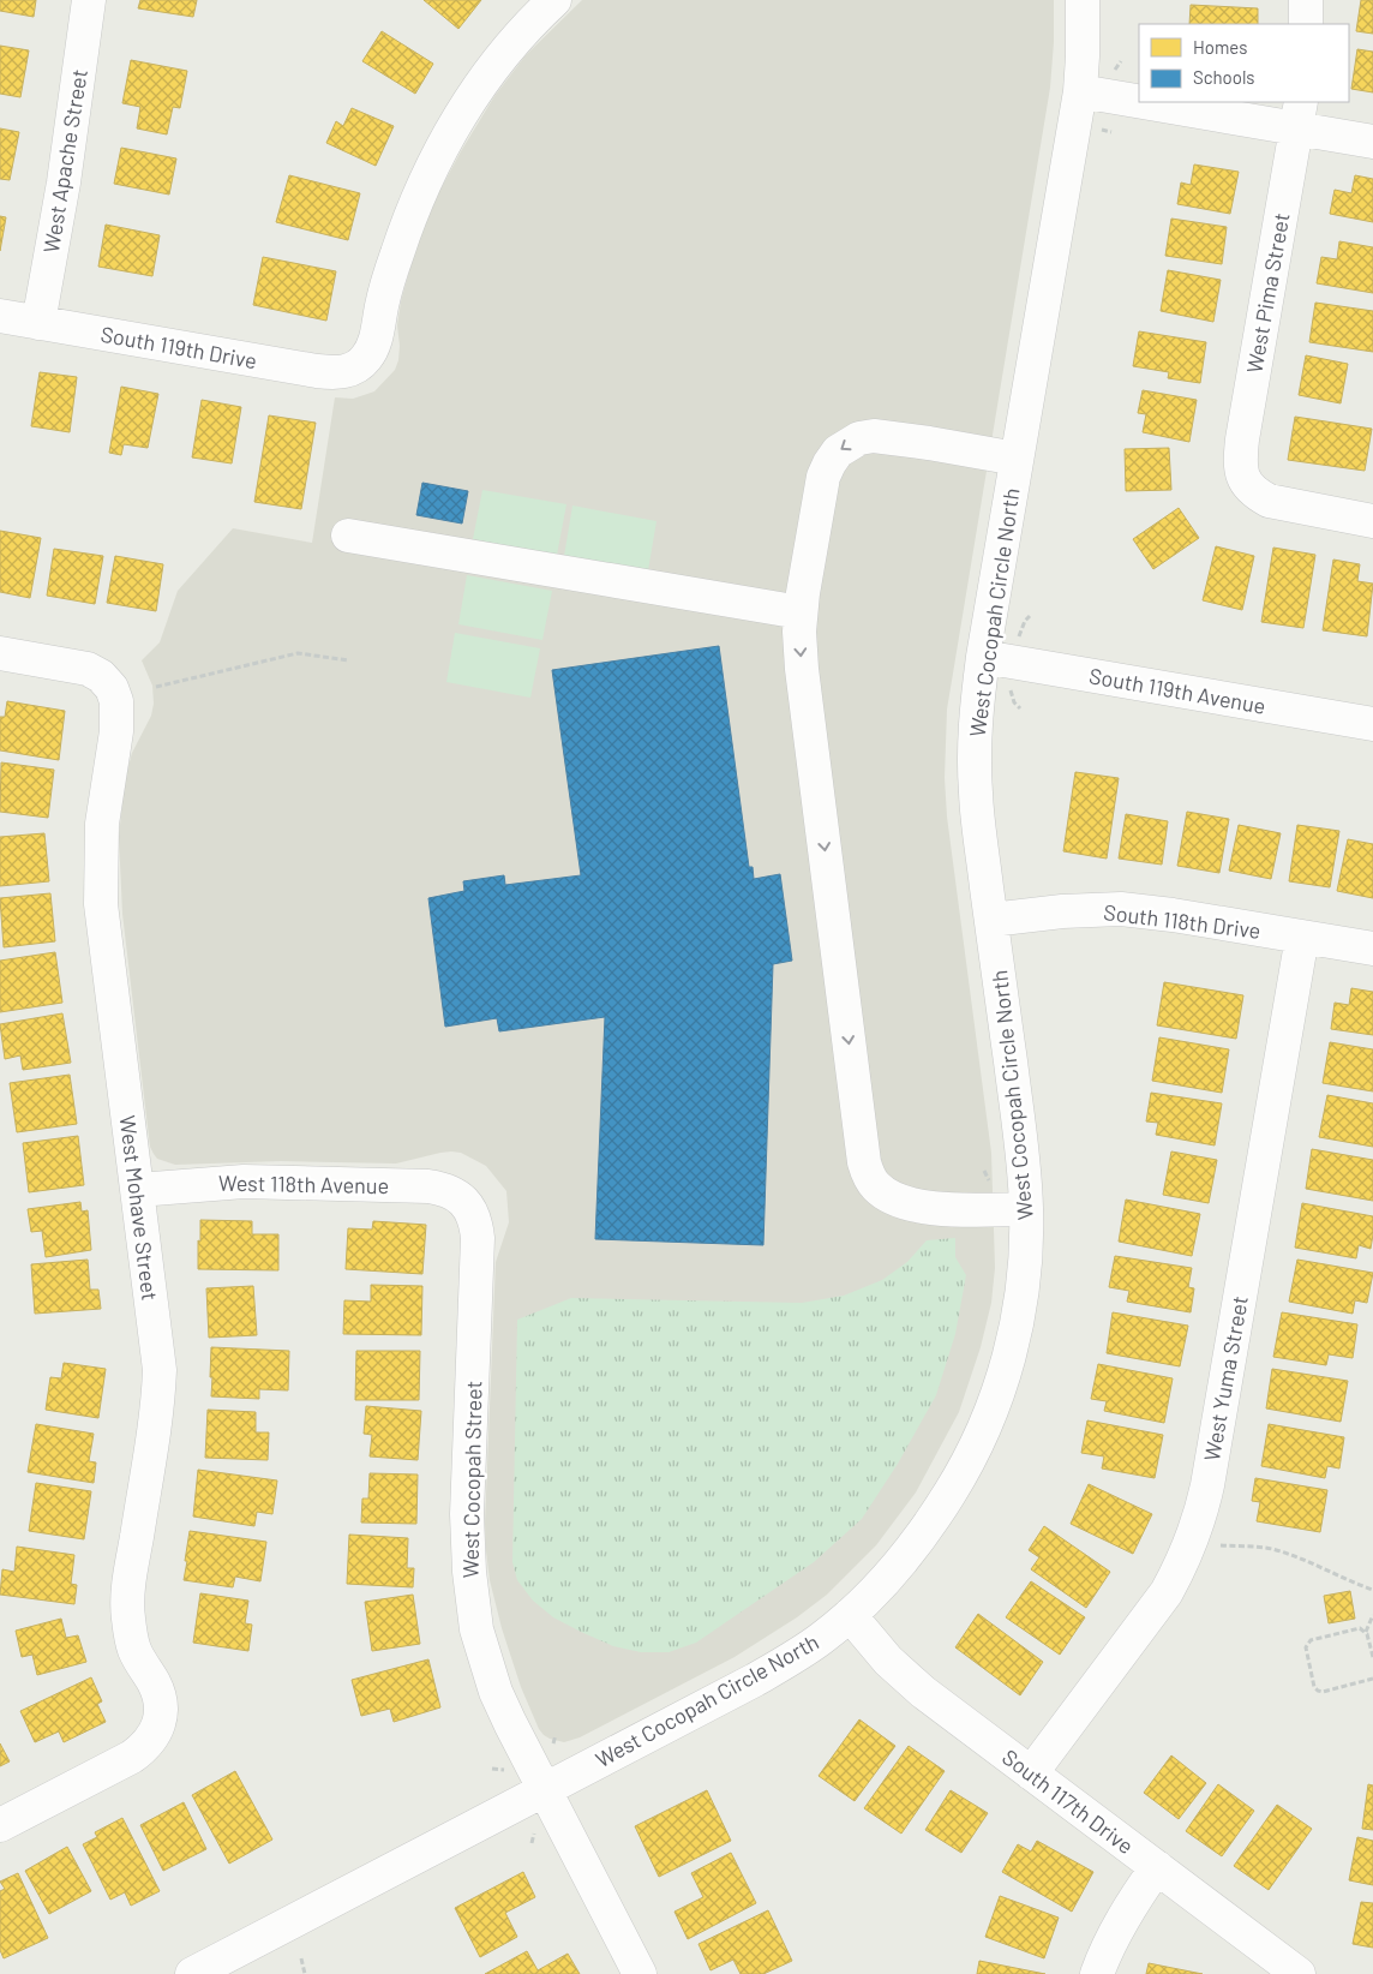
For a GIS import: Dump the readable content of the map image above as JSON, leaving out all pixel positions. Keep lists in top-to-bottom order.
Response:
{
  "streets": {
    "street": [
      "West Apache Street",
      "West Pima Street",
      "South 119th Drive",
      "West Cocopah Circle North",
      "South 119th Avenue",
      "South 118th Drive",
      "West 118th Avenue",
      "West Mohave Street",
      "West Yuma Street",
      "West Cocopah Street",
      "South 117th Drive"
    ]
  },
  "crossings": [
    ["West Apache Street", "South 119th Drive"],
    ["West Cocopah Circle North", "South 119th Avenue"],
    ["West Cocopah Circle North", "South 118th Drive"],
    ["West Cocopah Circle North", "West Cocopah Street"],
    ["West Cocopah Circle North", "South 117th Drive"],
    ["South 118th Drive", "West Yuma Street"],
    ["West 118th Avenue", "West Mohave Street"],
    ["West 118th Avenue", "West Cocopah Street"],
    ["West Yuma Street", "South 117th Drive"]
  ],
  "legend": ["Homes", "Schools"]
}
